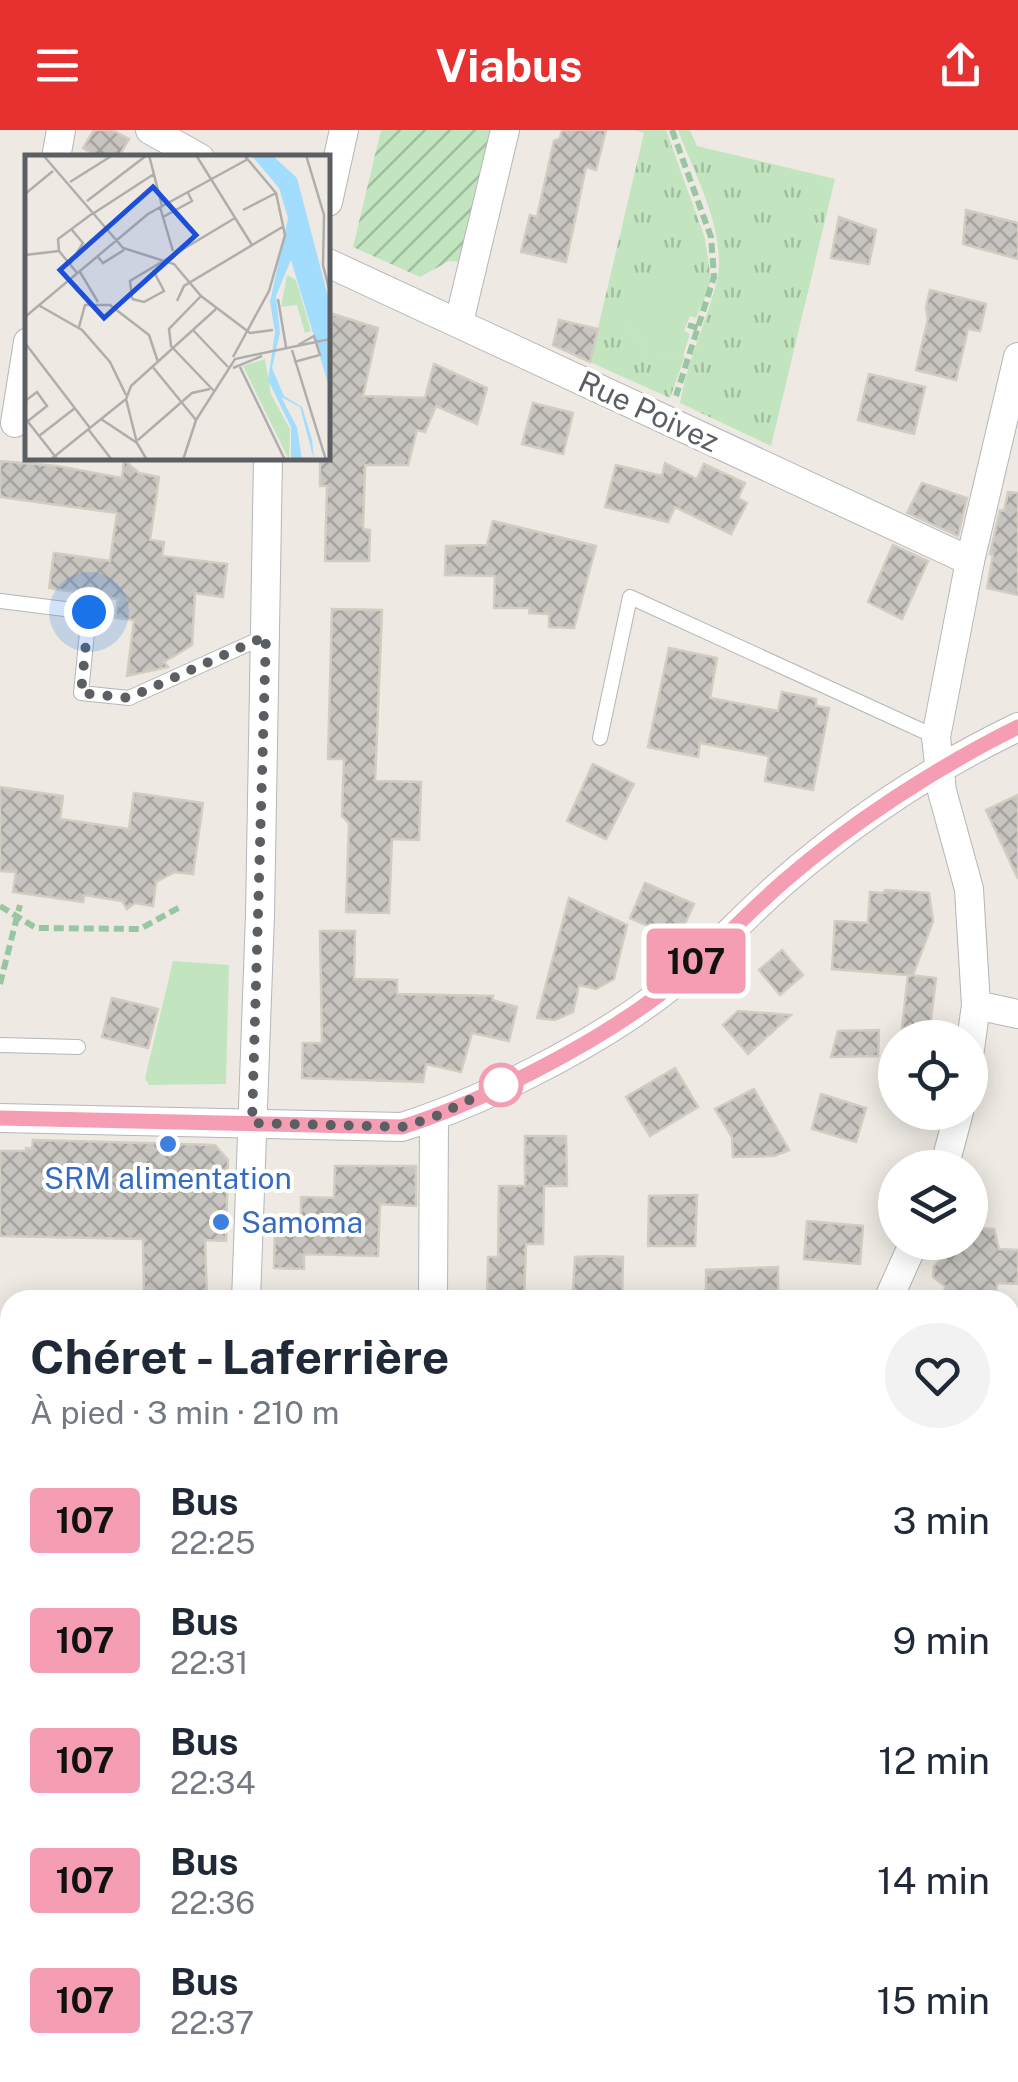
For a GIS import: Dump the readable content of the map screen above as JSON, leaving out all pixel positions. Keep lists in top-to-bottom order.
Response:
{
  "streets": {
    "street": ["Rue Poivez"]
  },
  "places": ["SRM alimentation", "Samoma"],
  "lines": ["bus line 107"],
  "page": {
    "header": "Viabus",
    "on_map": "107",
    "heading": ["Chéret - Laferrière", "À pied · 3 min · 210 m"],
    "list": [
      {
        "mark": "107",
        "name": "Bus",
        "note": "22:25",
        "value": "3 min"
      },
      {
        "mark": "107",
        "name": "Bus",
        "note": "22:31",
        "value": "9 min"
      },
      {
        "mark": "107",
        "name": "Bus",
        "note": "22:34",
        "value": "12 min"
      },
      {
        "mark": "107",
        "name": "Bus",
        "note": "22:36",
        "value": "14 min"
      },
      {
        "mark": "107",
        "name": "Bus",
        "note": "22:37",
        "value": "15 min"
      }
    ]
  }
}
